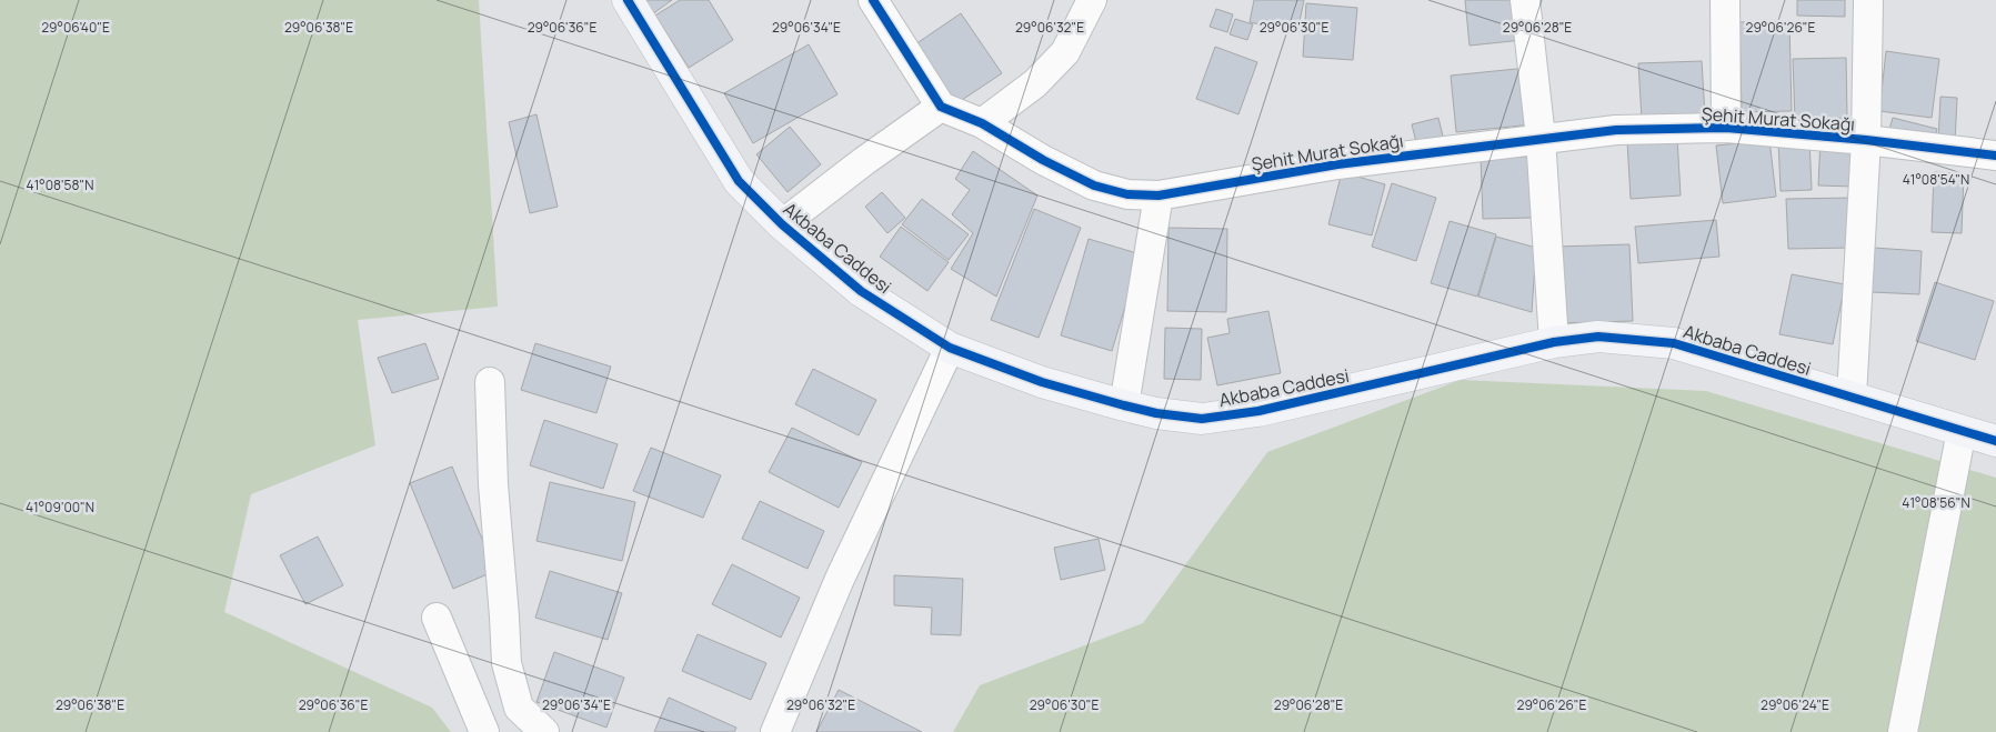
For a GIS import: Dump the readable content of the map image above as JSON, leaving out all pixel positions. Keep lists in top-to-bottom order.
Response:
{
  "streets": {
    "main road": ["Akbaba Caddesi"],
    "street": ["Şehit Murat Sokağı"]
  },
  "coordinates": [
    "29°06'40\"E",
    "29°06'38\"E",
    "29°06'36\"E",
    "29°06'34\"E",
    "29°06'32\"E",
    "29°06'30\"E",
    "29°06'28\"E",
    "29°06'26\"E",
    "41°08'54\"N",
    "41°08'58\"N",
    "41°08'56\"N",
    "41°09'00\"N",
    "29°06'24\"E"
  ]
}
